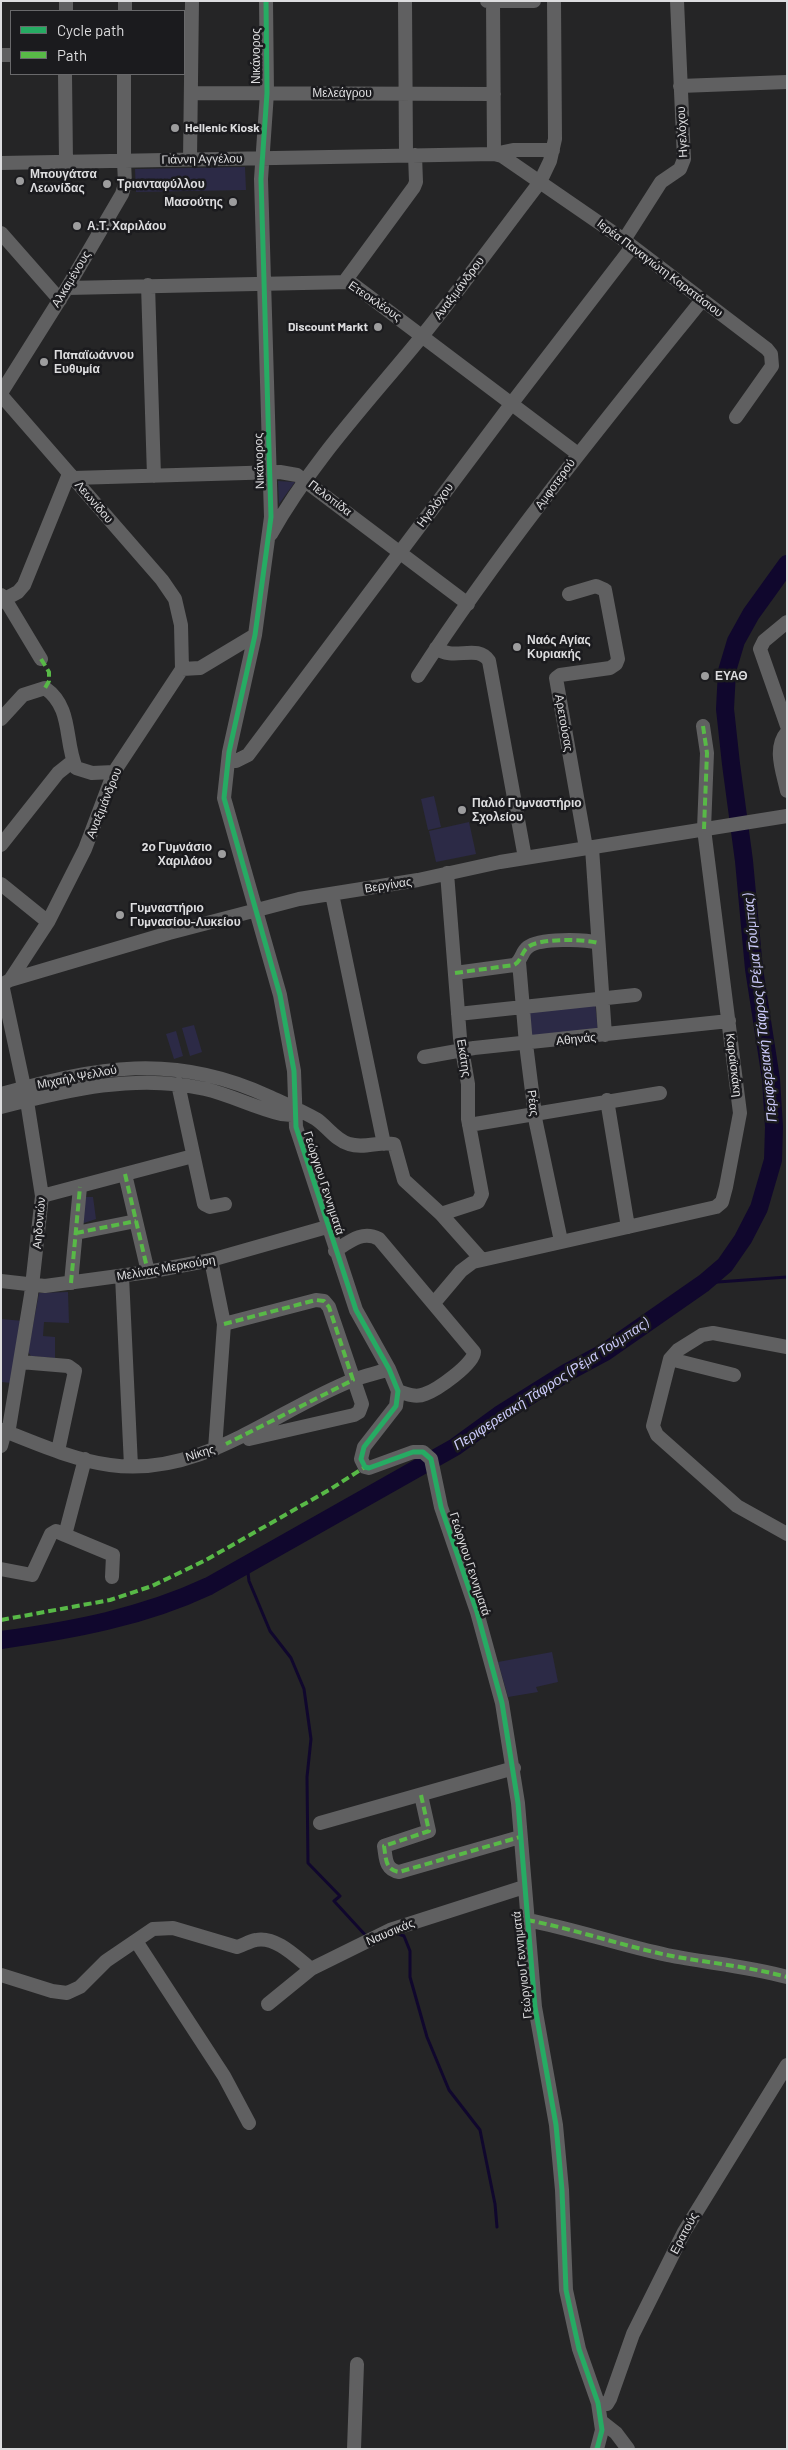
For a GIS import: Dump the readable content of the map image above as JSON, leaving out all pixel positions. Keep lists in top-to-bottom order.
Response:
{
  "streets": {
    "street": [
      "Νικάνορος",
      "Μελεάγρου",
      "Ηγελόχου",
      "Γιάννη Αγγέλου",
      "Ιερέα Παναγιώτη Καρατάσιου",
      "Αλκαμένους",
      "Αναξιμάνδρου",
      "Ετεοκλέους",
      "Αμφοτερού",
      "Πελοπίδα",
      "Λεωνίδου",
      "Αρετούσας",
      "Βεργίνας",
      "Αθηνάς",
      "Εκάτης",
      "Καραϊσκάκη",
      "Μιχαήλ Ψελλού",
      "Ρέας",
      "Γεώργιου Γεννηματά",
      "Αηδονιών",
      "Μελίνας Μερκούρη",
      "Νίκης",
      "Ναυσικάς",
      "Ερατούς"
    ]
  },
  "crossings": [
    ["Νικάνορος", "Μελεάγρου"],
    ["Νικάνορος", "Γιάννη Αγγέλου"],
    ["Νικάνορος", "Αναξιμάνδρου"],
    ["Νικάνορος", "Ετεοκλέους"],
    ["Νικάνορος", "Πελοπίδα"],
    ["Νικάνορος", "Βεργίνας"],
    ["Νικάνορος", "Γεώργιου Γεννηματά"],
    ["Ηγελόχου", "Ιερέα Παναγιώτη Καρατάσιου"],
    ["Ηγελόχου", "Ετεοκλέους"],
    ["Ηγελόχου", "Πελοπίδα"],
    ["Γιάννη Αγγέλου", "Ιερέα Παναγιώτη Καρατάσιου"],
    ["Γιάννη Αγγέλου", "Αλκαμένους"],
    ["Γιάννη Αγγέλου", "Αναξιμάνδρου"],
    ["Ιερέα Παναγιώτη Καρατάσιου", "Αναξιμάνδρου"],
    ["Ιερέα Παναγιώτη Καρατάσιου", "Αμφοτερού"],
    ["Αλκαμένους", "Ετεοκλέους"],
    ["Αλκαμένους", "Λεωνίδου"],
    ["Αναξιμάνδρου", "Ετεοκλέους"],
    ["Αναξιμάνδρου", "Πελοπίδα"],
    ["Αναξιμάνδρου", "Λεωνίδου"],
    ["Αναξιμάνδρου", "Βεργίνας"],
    ["Αναξιμάνδρου", "Αηδονιών"],
    ["Ετεοκλέους", "Αμφοτερού"],
    ["Αμφοτερού", "Πελοπίδα"],
    ["Πελοπίδα", "Λεωνίδου"],
    ["Αρετούσας", "Βεργίνας"],
    ["Βεργίνας", "Εκάτης"],
    ["Βεργίνας", "Καραϊσκάκη"],
    ["Βεργίνας", "Γεώργιου Γεννηματά"],
    ["Βεργίνας", "Αηδονιών"],
    ["Αθηνάς", "Εκάτης"],
    ["Αθηνάς", "Καραϊσκάκη"],
    ["Αθηνάς", "Ρέας"],
    ["Καραϊσκάκη", "Ρέας"],
    ["Μιχαήλ Ψελλού", "Γεώργιου Γεννηματά"],
    ["Μιχαήλ Ψελλού", "Αηδονιών"],
    ["Γεώργιου Γεννηματά", "Μελίνας Μερκούρη"],
    ["Γεώργιου Γεννηματά", "Νίκης"],
    ["Γεώργιου Γεννηματά", "Ναυσικάς"],
    ["Γεώργιου Γεννηματά", "Ερατούς"],
    ["Αηδονιών", "Μελίνας Μερκούρη"],
    ["Αηδονιών", "Νίκης"]
  ],
  "water": ["Περιφερειακή Τάφρος (Ρέμα Τούμπας)"],
  "places": [
    "Hellenic Kiosk",
    "Μπουγάτσα Λεωνίδας",
    "Τριανταφύλλου",
    "Μασούτης",
    "Α.Τ. Χαριλάου",
    "Discount Markt",
    "Παπαϊωάννου Ευθυμία",
    "Ναός Αγίας Κυριακής",
    "ΕΥΑΘ",
    "Παλιό Γυμναστήριο Σχολείου",
    "2ο Γυμνάσιο Χαριλάου",
    "Γυμναστήριο Γυμνασίου-Λυκείου"
  ],
  "legend": ["Cycle path", "Path"]
}
